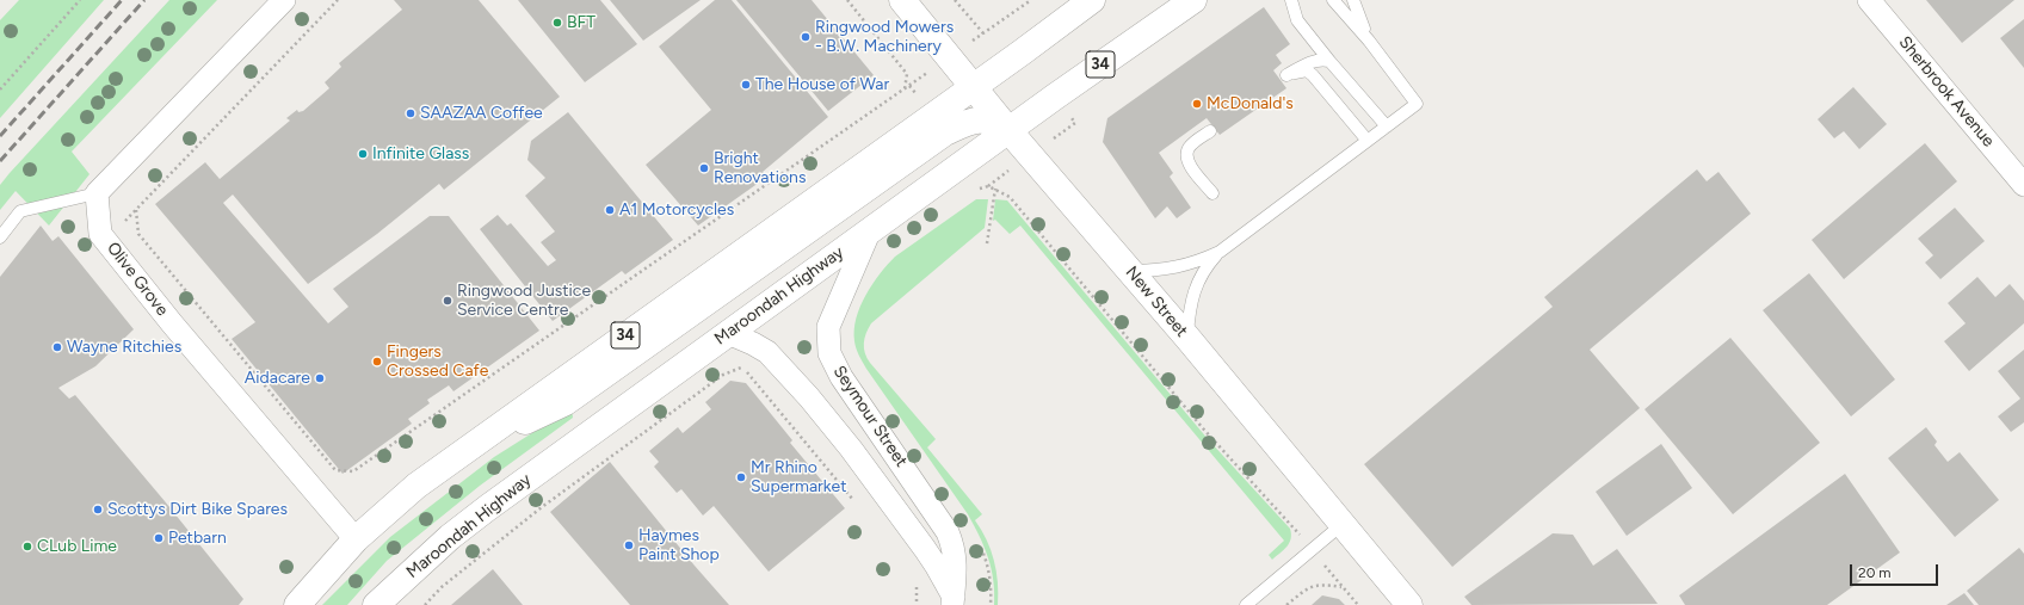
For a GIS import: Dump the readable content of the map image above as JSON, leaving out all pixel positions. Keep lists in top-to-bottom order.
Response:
{
  "streets": {
    "main road": ["34", "Maroondah Highway", "New Street"],
    "street": ["Sherbrook Avenue", "Olive Grove", "Seymour Street"]
  },
  "crossings": [
    ["34", "Olive Grove"],
    ["34", "New Street"],
    ["Maroondah Highway", "New Street"],
    ["Maroondah Highway", "Seymour Street"]
  ],
  "places": [
    "BFT",
    "Ringwood Mowers - B.W. Machinery",
    "The House of War",
    "McDonald's",
    "SAAZAA Coffee",
    "Infinite Glass",
    "Bright Renovations",
    "A1 Motorcycles",
    "Ringwood Justice Service Centre",
    "Wayne Ritchies",
    "Fingers Crossed Cafe",
    "Aidacare",
    "Mr Rhino Supermarket",
    "Scottys Dirt Bike Spares",
    "Petbarn",
    "Haymes Paint Shop",
    "CLub Lime"
  ],
  "scale_bar": "20 m"
}
